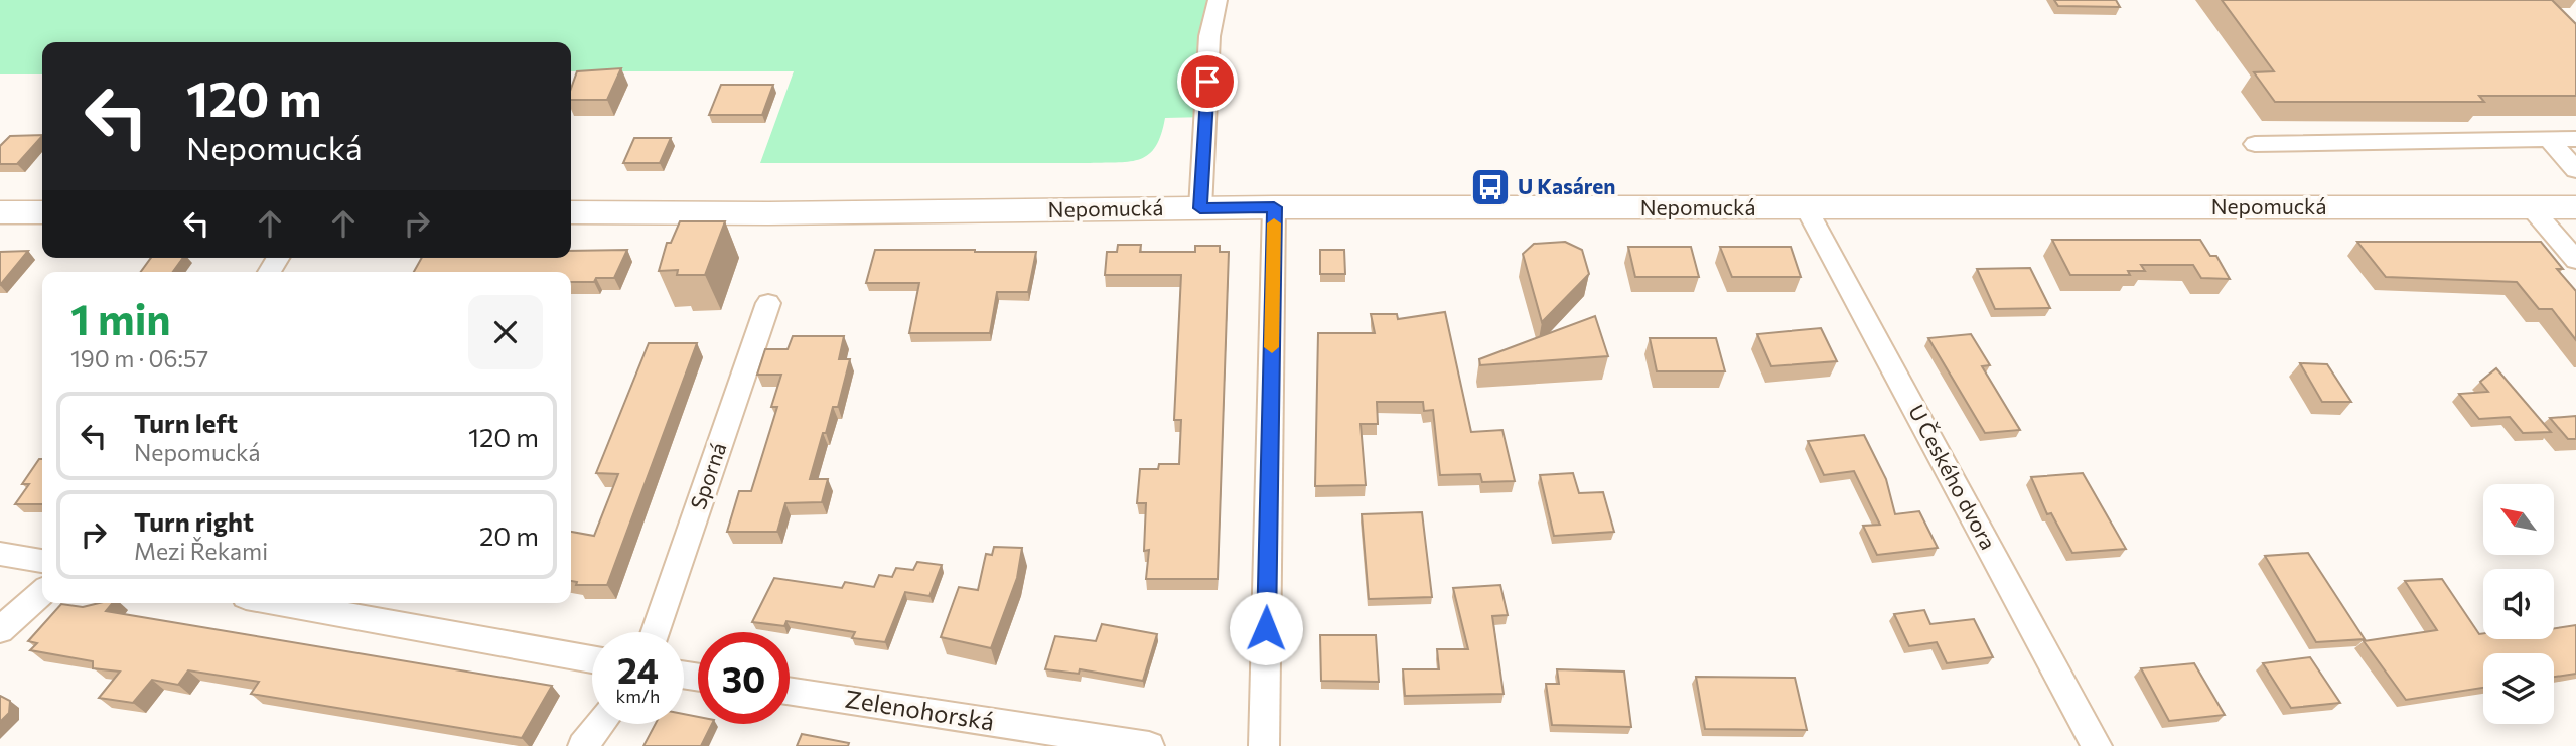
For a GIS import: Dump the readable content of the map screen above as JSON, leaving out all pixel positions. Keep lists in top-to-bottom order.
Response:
{
  "streets": {
    "street": [
      "Nepomucká",
      "Sporná",
      "U Českého dvora",
      "Zelenohorská"
    ]
  },
  "crossings": [
    ["Nepomucká", "U Českého dvora"]
  ],
  "places": {
    "bus stop": ["U Kasáren"]
  },
  "north": "top left",
  "page": {
    "turn": ["120 m", "Nepomucká"],
    "heading": ["1 min", "190 m · 06:57"],
    "list": [
      {
        "name": "Turn left",
        "note": "Nepomucká",
        "value": "120 m"
      },
      {
        "name": "Turn right",
        "note": "Mezi Řekami",
        "value": "20 m"
      }
    ],
    "speed": "24 km/h",
    "limit": "30"
  }
}
